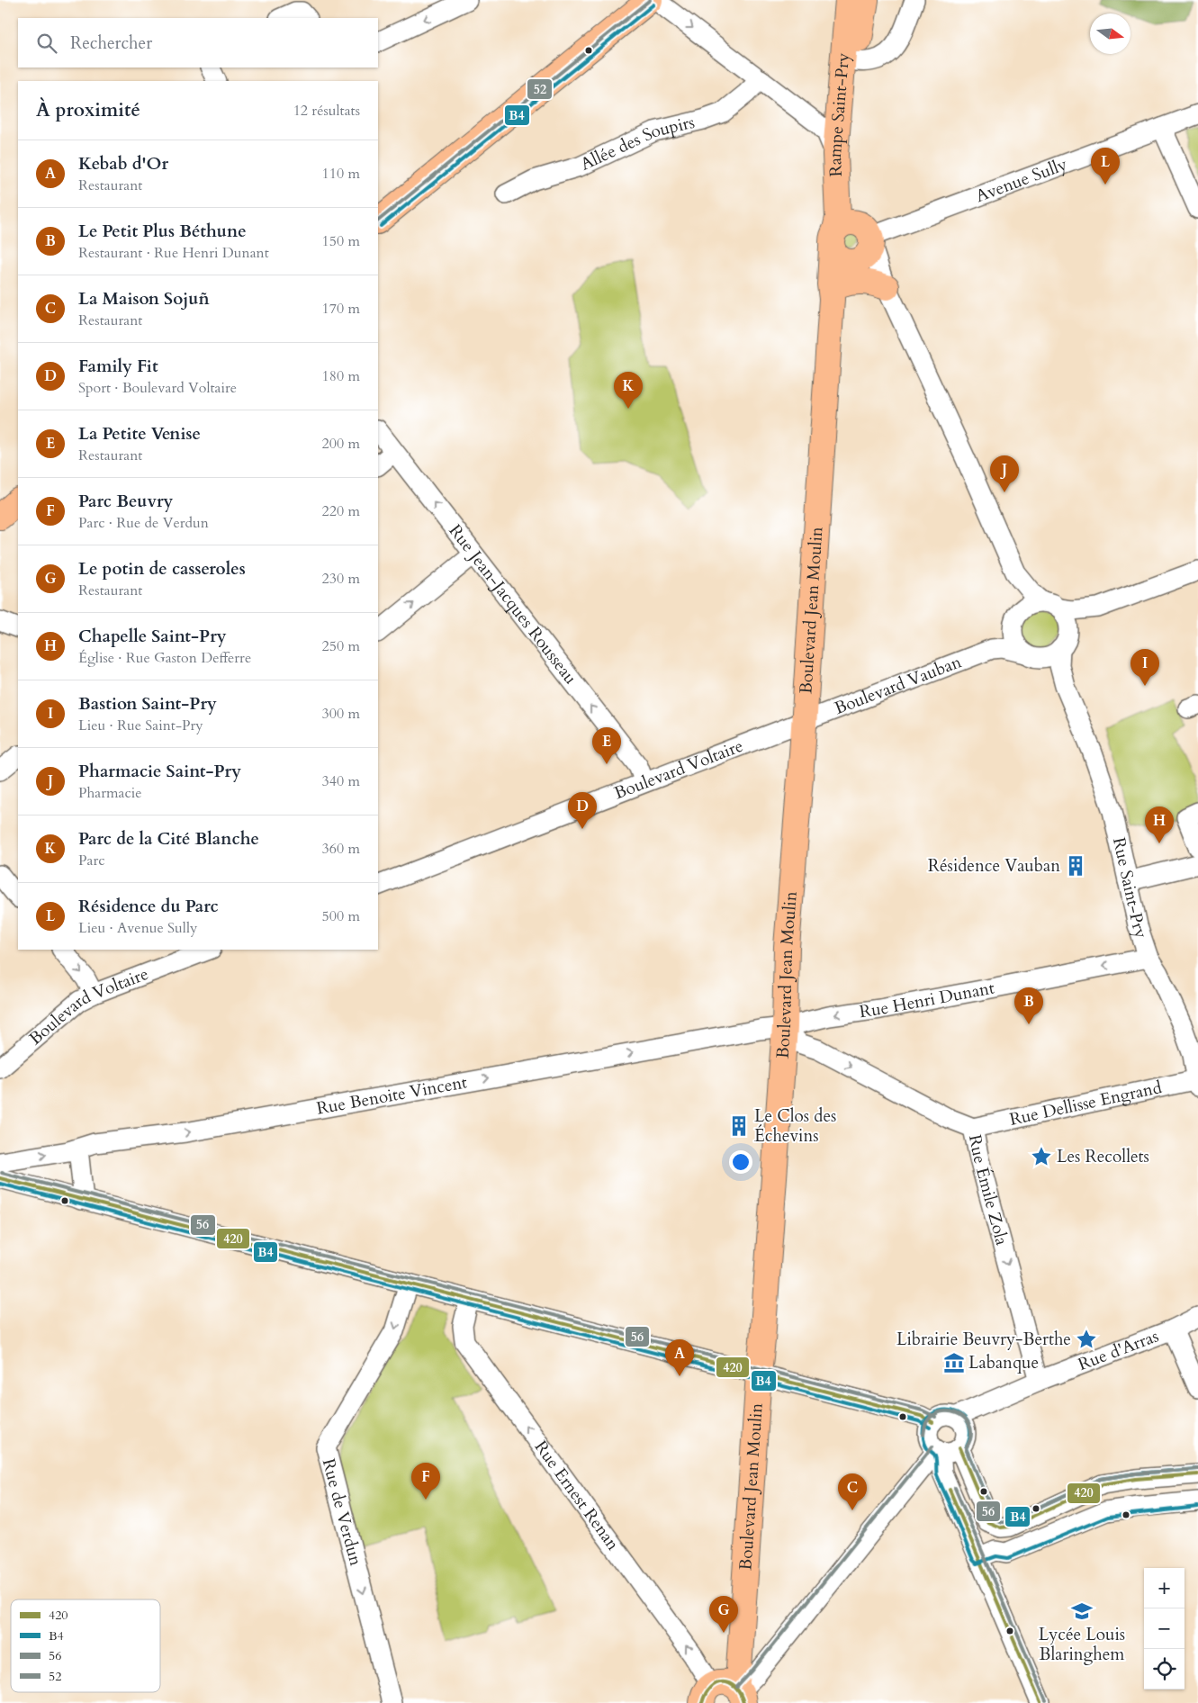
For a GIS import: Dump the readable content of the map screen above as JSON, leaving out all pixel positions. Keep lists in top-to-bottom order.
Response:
{
  "streets": {
    "main road": ["Rampe Saint-Pry", "Boulevard Jean Moulin"],
    "street": [
      "Allée des Soupirs",
      "Avenue Sully",
      "Rue Jean-Jacques Rousseau",
      "Boulevard Vauban",
      "Boulevard Voltaire",
      "Rue Saint-Pry",
      "Rue Henri Dunant",
      "Rue Benoite Vincent",
      "Rue Dellisse Engrand",
      "Rue Émile Zola",
      "Rue d'Arras",
      "Rue Ernest Renan",
      "Rue de Verdun"
    ]
  },
  "crossings": [
    ["Rampe Saint-Pry", "Avenue Sully"],
    ["Rampe Saint-Pry", "Boulevard Jean Moulin"],
    ["Avenue Sully", "Boulevard Jean Moulin"],
    ["Rue Jean-Jacques Rousseau", "Boulevard Voltaire"],
    ["Boulevard Jean Moulin", "Boulevard Vauban"],
    ["Boulevard Jean Moulin", "Boulevard Voltaire"],
    ["Boulevard Jean Moulin", "Rue Henri Dunant"],
    ["Boulevard Jean Moulin", "Rue Benoite Vincent"],
    ["Boulevard Jean Moulin", "Rue Émile Zola"],
    ["Boulevard Jean Moulin", "Rue Ernest Renan"],
    ["Boulevard Vauban", "Boulevard Voltaire"],
    ["Boulevard Vauban", "Rue Saint-Pry"],
    ["Rue Saint-Pry", "Rue Henri Dunant"],
    ["Rue Saint-Pry", "Rue Dellisse Engrand"],
    ["Rue Henri Dunant", "Rue Benoite Vincent"],
    ["Rue Henri Dunant", "Rue Émile Zola"],
    ["Rue Benoite Vincent", "Rue Émile Zola"],
    ["Rue Dellisse Engrand", "Rue Émile Zola"],
    ["Rue Émile Zola", "Rue d'Arras"]
  ],
  "one_way": [
    "Rue Jean-Jacques Rousseau",
    "Rue Henri Dunant",
    "Rue Émile Zola",
    "Rue Ernest Renan",
    "Rue de Verdun"
  ],
  "places": {
    "building": ["Résidence Vauban", "Le Clos des Échevins"],
    "place": ["Les Recollets", "Librairie Beuvry-Berthe"],
    "museum": ["Labanque"],
    "school or university": ["Lycée Louis Blaringhem"]
  },
  "lines": [
    "transit line 52",
    "transit line B4",
    "transit line 56",
    "transit line 420"
  ],
  "legend": [
    "420",
    "B4",
    "56",
    "52"
  ],
  "north": "right",
  "page": {
    "search": "Rechercher",
    "heading": ["À proximité", "12 résultats"],
    "list": [
      {
        "mark": "A",
        "name": "Kebab d'Or",
        "note": "Restaurant",
        "value": "110 m"
      },
      {
        "mark": "B",
        "name": "Le Petit Plus Béthune",
        "note": "Restaurant · Rue Henri Dunant",
        "value": "150 m"
      },
      {
        "mark": "C",
        "name": "La Maison Sojuñ",
        "note": "Restaurant",
        "value": "170 m"
      },
      {
        "mark": "D",
        "name": "Family Fit",
        "note": "Sport · Boulevard Voltaire",
        "value": "180 m"
      },
      {
        "mark": "E",
        "name": "La Petite Venise",
        "note": "Restaurant",
        "value": "200 m"
      },
      {
        "mark": "F",
        "name": "Parc Beuvry",
        "note": "Parc · Rue de Verdun",
        "value": "220 m"
      },
      {
        "mark": "G",
        "name": "Le potin de casseroles",
        "note": "Restaurant",
        "value": "230 m"
      },
      {
        "mark": "H",
        "name": "Chapelle Saint-Pry",
        "note": "Église · Rue Gaston Defferre",
        "value": "250 m"
      },
      {
        "mark": "I",
        "name": "Bastion Saint-Pry",
        "note": "Lieu · Rue Saint-Pry",
        "value": "300 m"
      },
      {
        "mark": "J",
        "name": "Pharmacie Saint-Pry",
        "note": "Pharmacie",
        "value": "340 m"
      },
      {
        "mark": "K",
        "name": "Parc de la Cité Blanche",
        "note": "Parc",
        "value": "360 m"
      },
      {
        "mark": "L",
        "name": "Résidence du Parc",
        "note": "Lieu · Avenue Sully",
        "value": "500 m"
      }
    ],
    "pins": [
      "L",
      "K",
      "J",
      "I",
      "E",
      "D",
      "H",
      "B",
      "A",
      "F",
      "C",
      "G"
    ],
    "map_buttons": ["+", "−"]
  }
}
